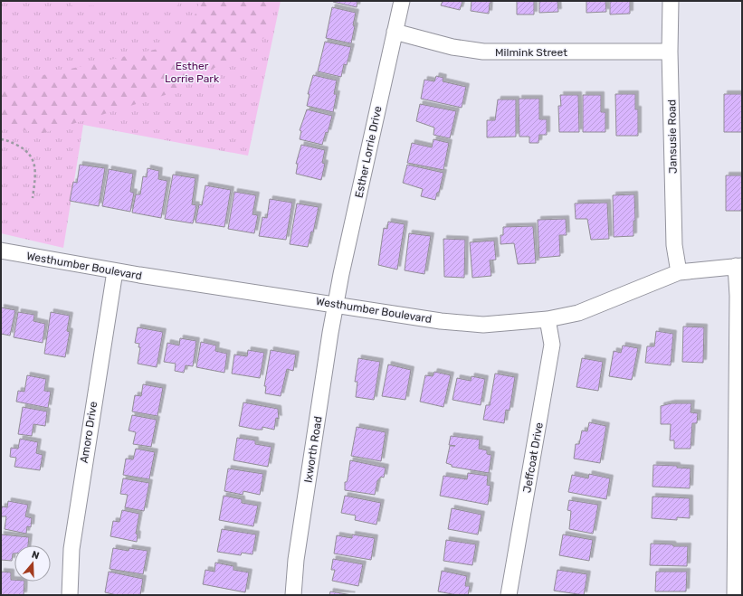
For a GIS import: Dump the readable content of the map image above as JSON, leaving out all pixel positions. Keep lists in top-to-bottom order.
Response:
{
  "streets": {
    "street": [
      "Milmink Street",
      "Jansusie Road",
      "Esther Lorrie Drive",
      "Westhumber Boulevard",
      "Amoro Drive",
      "Ixworth Road",
      "Jeffcoat Drive"
    ]
  },
  "crossings": [
    ["Milmink Street", "Jansusie Road"],
    ["Milmink Street", "Esther Lorrie Drive"],
    ["Jansusie Road", "Westhumber Boulevard"],
    ["Esther Lorrie Drive", "Westhumber Boulevard"],
    ["Esther Lorrie Drive", "Ixworth Road"],
    ["Westhumber Boulevard", "Amoro Drive"],
    ["Westhumber Boulevard", "Ixworth Road"],
    ["Westhumber Boulevard", "Jeffcoat Drive"]
  ],
  "parks": ["Esther Lorrie Park"],
  "north": "top"
}
